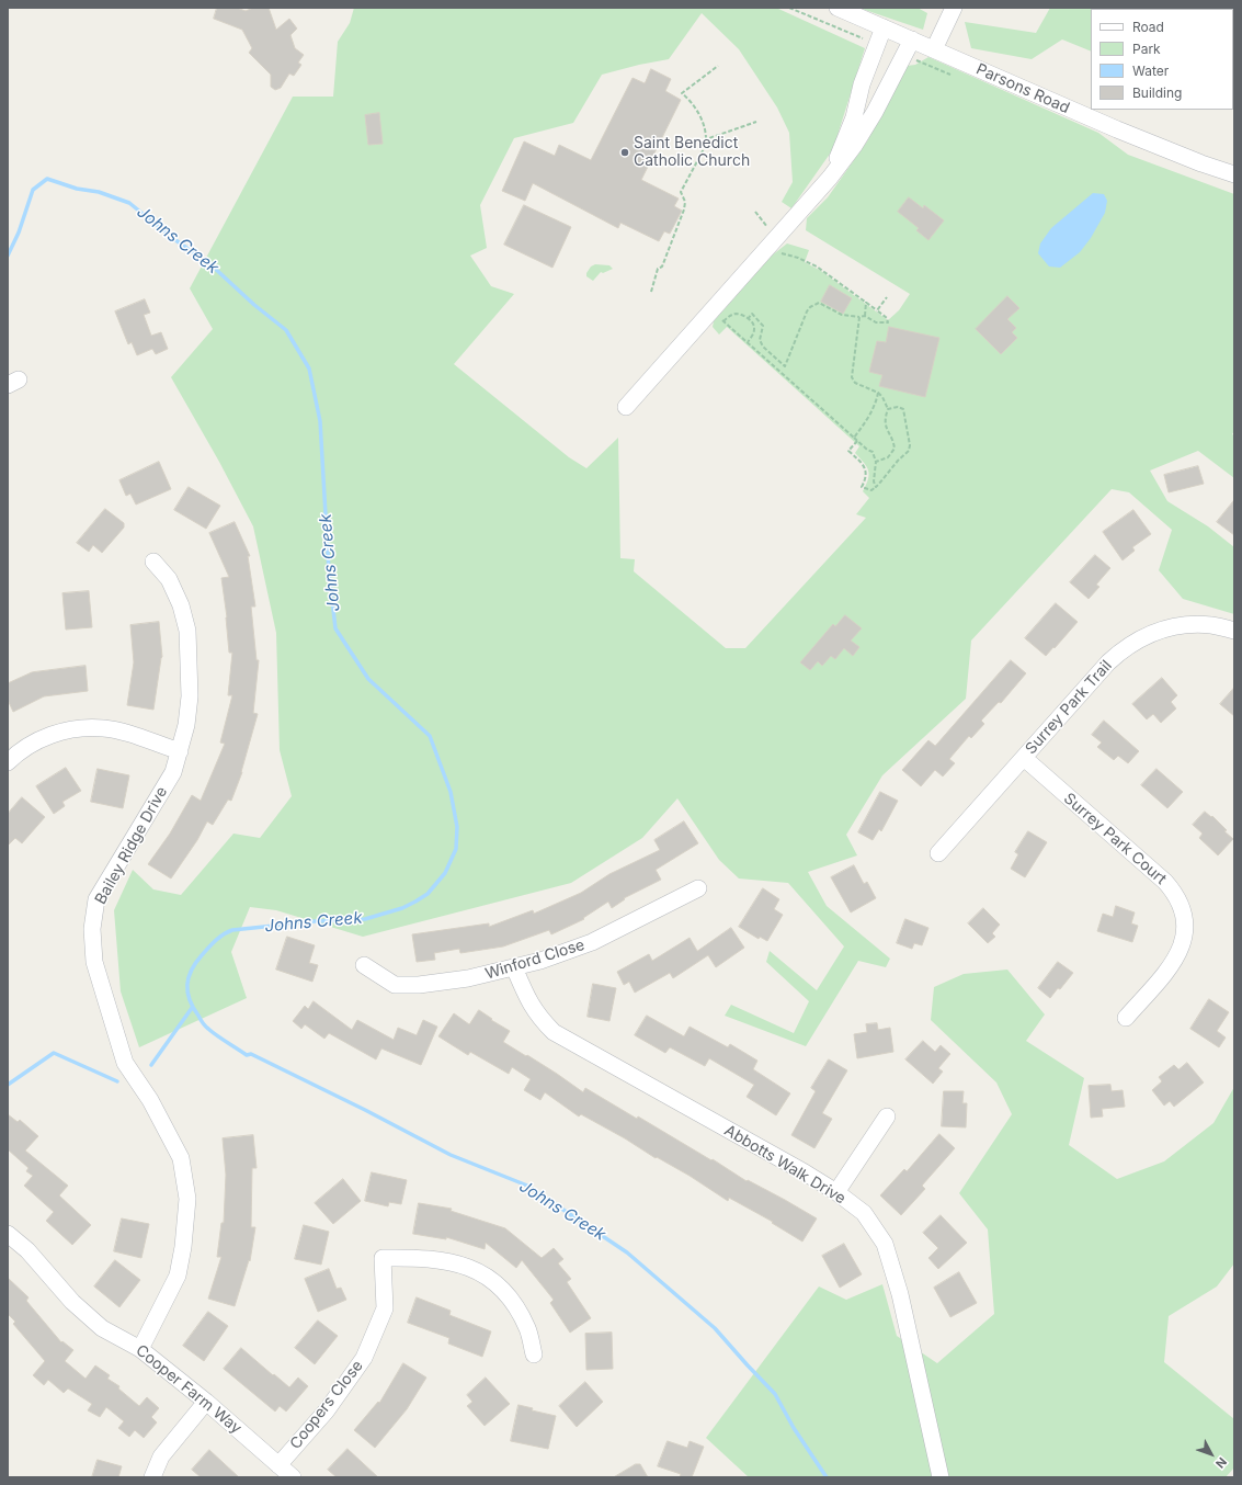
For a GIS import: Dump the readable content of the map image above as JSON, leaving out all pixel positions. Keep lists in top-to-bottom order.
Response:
{
  "streets": {
    "street": [
      "Parsons Road",
      "Surrey Park Trail",
      "Surrey Park Court",
      "Bailey Ridge Drive",
      "Winford Close",
      "Abbotts Walk Drive",
      "Cooper Farm Way",
      "Coopers Close"
    ]
  },
  "crossings": [
    ["Surrey Park Trail", "Surrey Park Court"],
    ["Bailey Ridge Drive", "Cooper Farm Way"],
    ["Winford Close", "Abbotts Walk Drive"],
    ["Cooper Farm Way", "Coopers Close"]
  ],
  "water": ["Johns Creek"],
  "places": ["Saint Benedict Catholic Church"],
  "legend": [
    "Road",
    "Park",
    "Water",
    "Building"
  ],
  "north": "bottom right"
}
